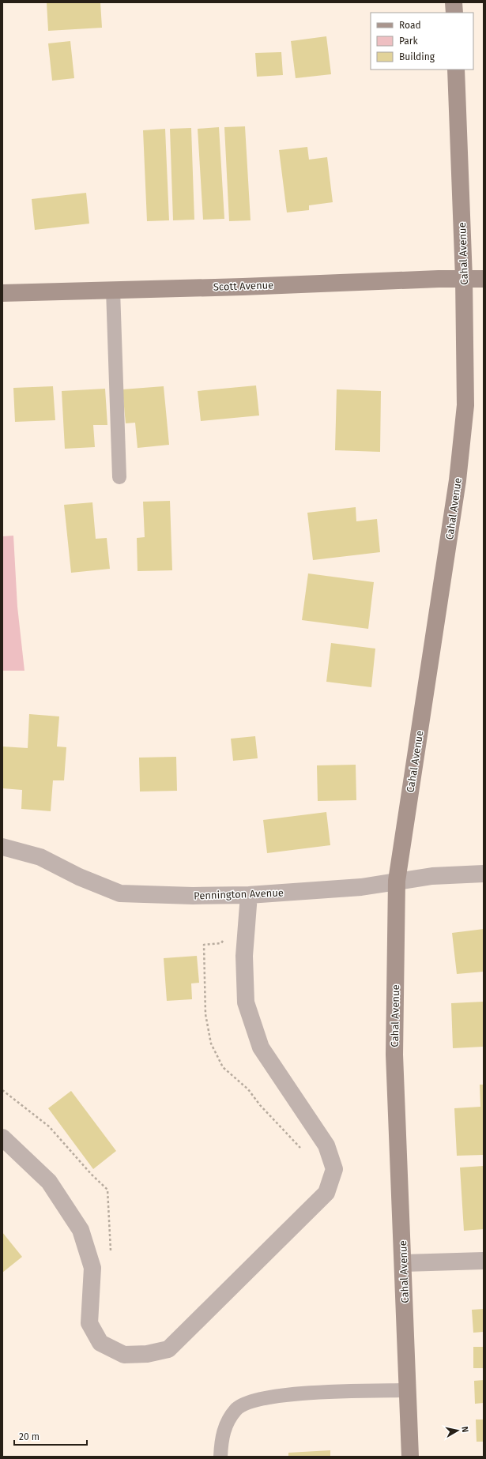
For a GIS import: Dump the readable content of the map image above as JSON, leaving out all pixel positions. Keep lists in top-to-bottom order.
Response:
{
  "streets": {
    "street": ["Cahal Avenue", "Scott Avenue", "Pennington Avenue"]
  },
  "crossings": [
    ["Cahal Avenue", "Scott Avenue"],
    ["Cahal Avenue", "Pennington Avenue"]
  ],
  "legend": ["Road", "Park", "Building"],
  "scale_bar": "20 m",
  "north": "right"
}
